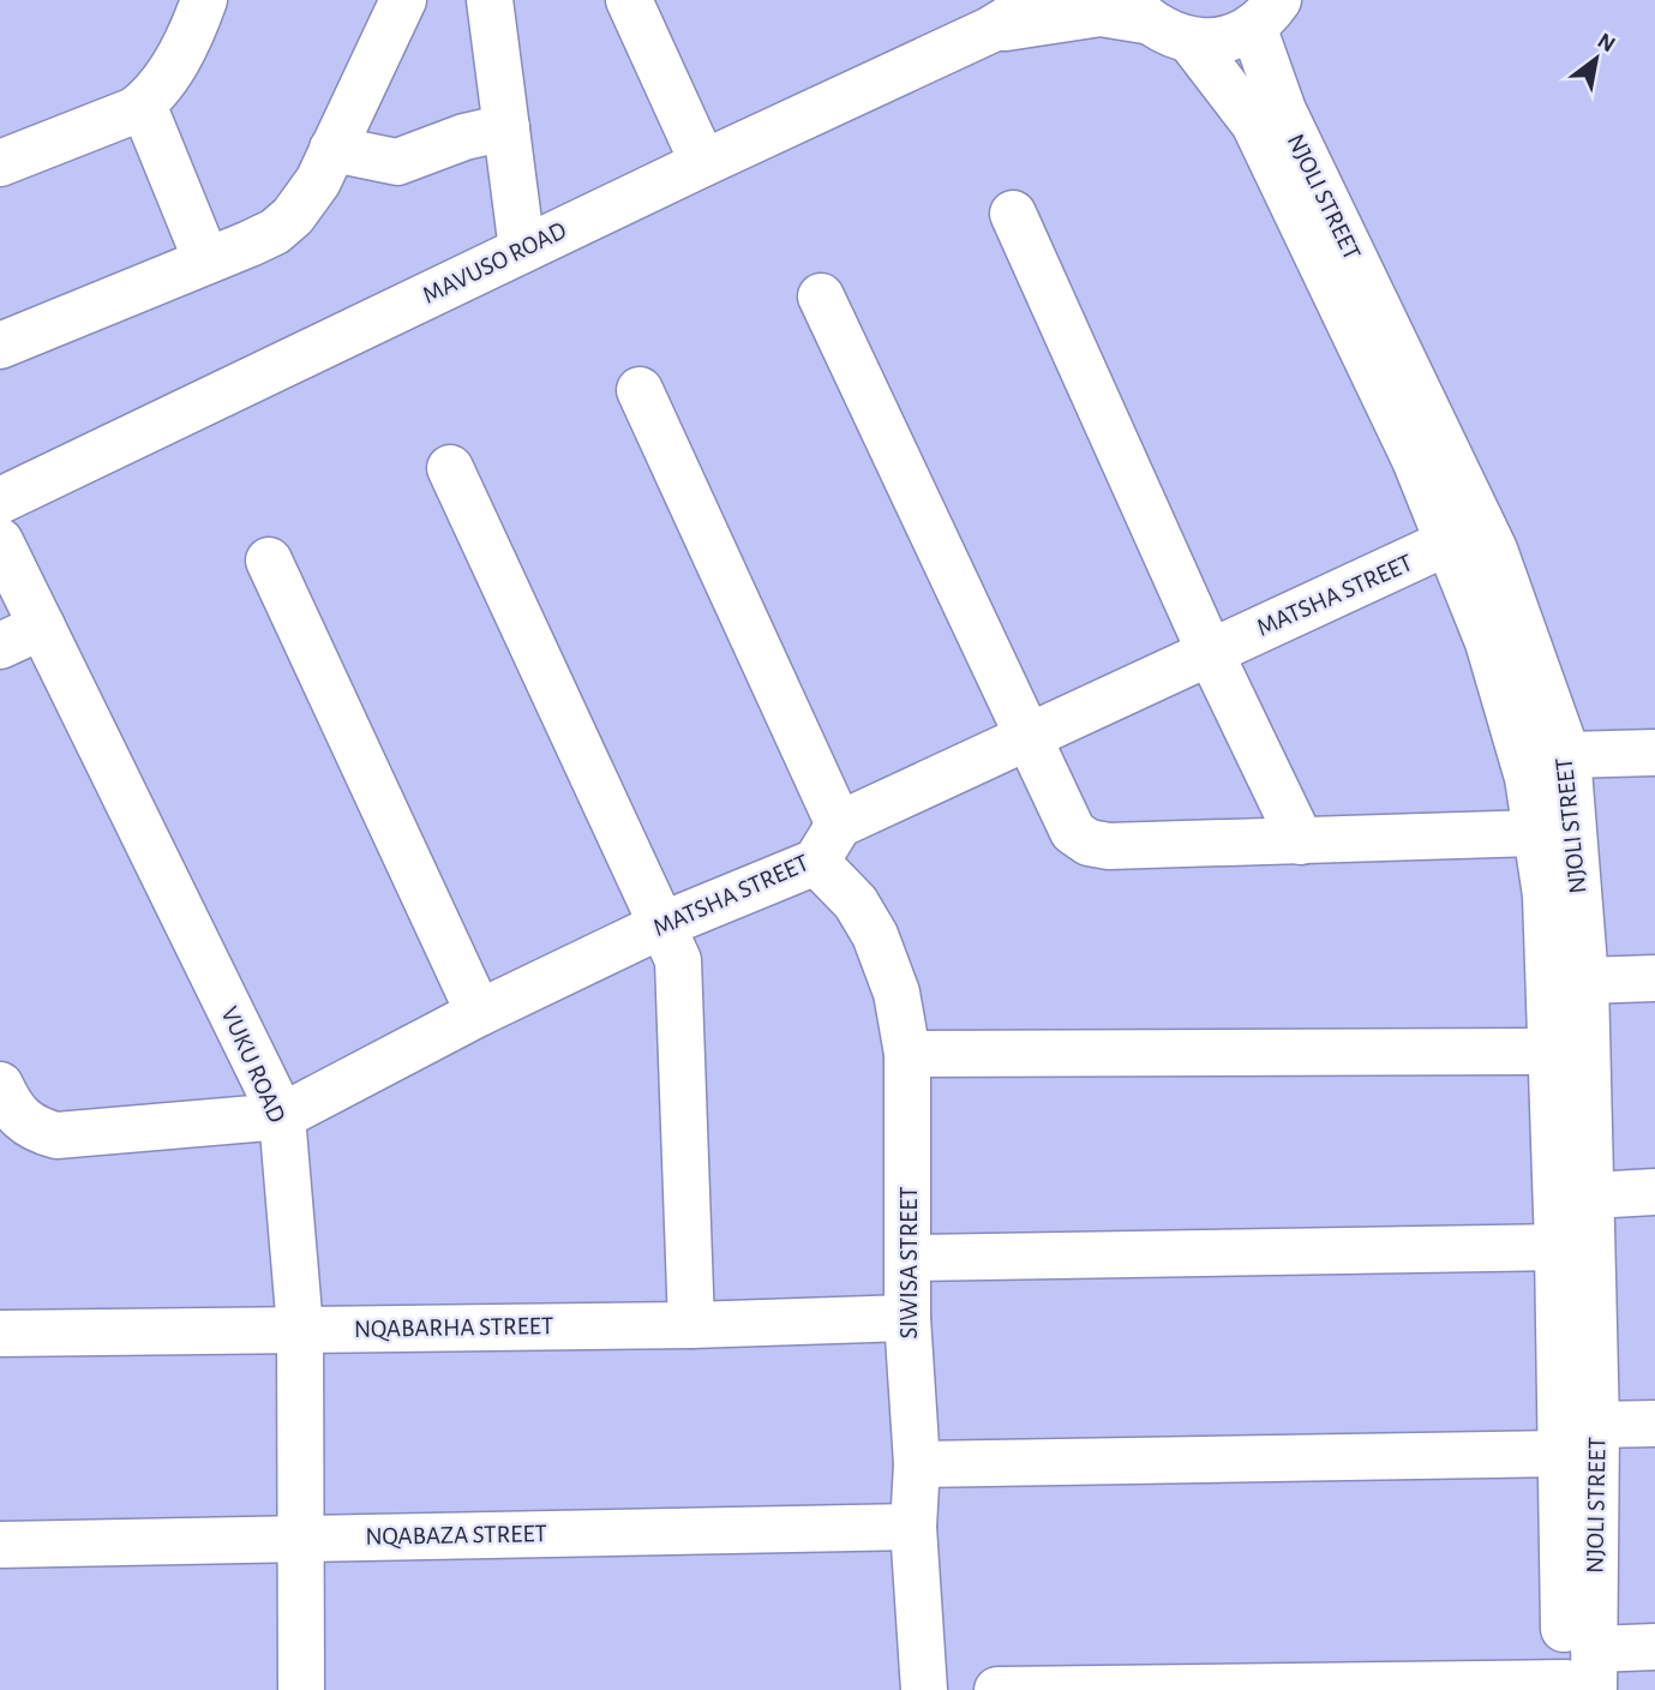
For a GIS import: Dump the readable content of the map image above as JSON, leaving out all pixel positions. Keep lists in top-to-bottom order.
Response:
{
  "streets": {
    "street": [
      "NJOLI STREET",
      "MAVUSO ROAD",
      "MATSHA STREET",
      "VUKU ROAD",
      "SIWISA STREET",
      "NQABARHA STREET",
      "NQABAZA STREET"
    ]
  },
  "crossings": [
    ["NJOLI STREET", "MAVUSO ROAD"],
    ["NJOLI STREET", "MATSHA STREET"],
    ["MATSHA STREET", "VUKU ROAD"],
    ["MATSHA STREET", "SIWISA STREET"],
    ["VUKU ROAD", "NQABARHA STREET"],
    ["VUKU ROAD", "NQABAZA STREET"],
    ["SIWISA STREET", "NQABARHA STREET"],
    ["SIWISA STREET", "NQABAZA STREET"]
  ],
  "north": "top right"
}
